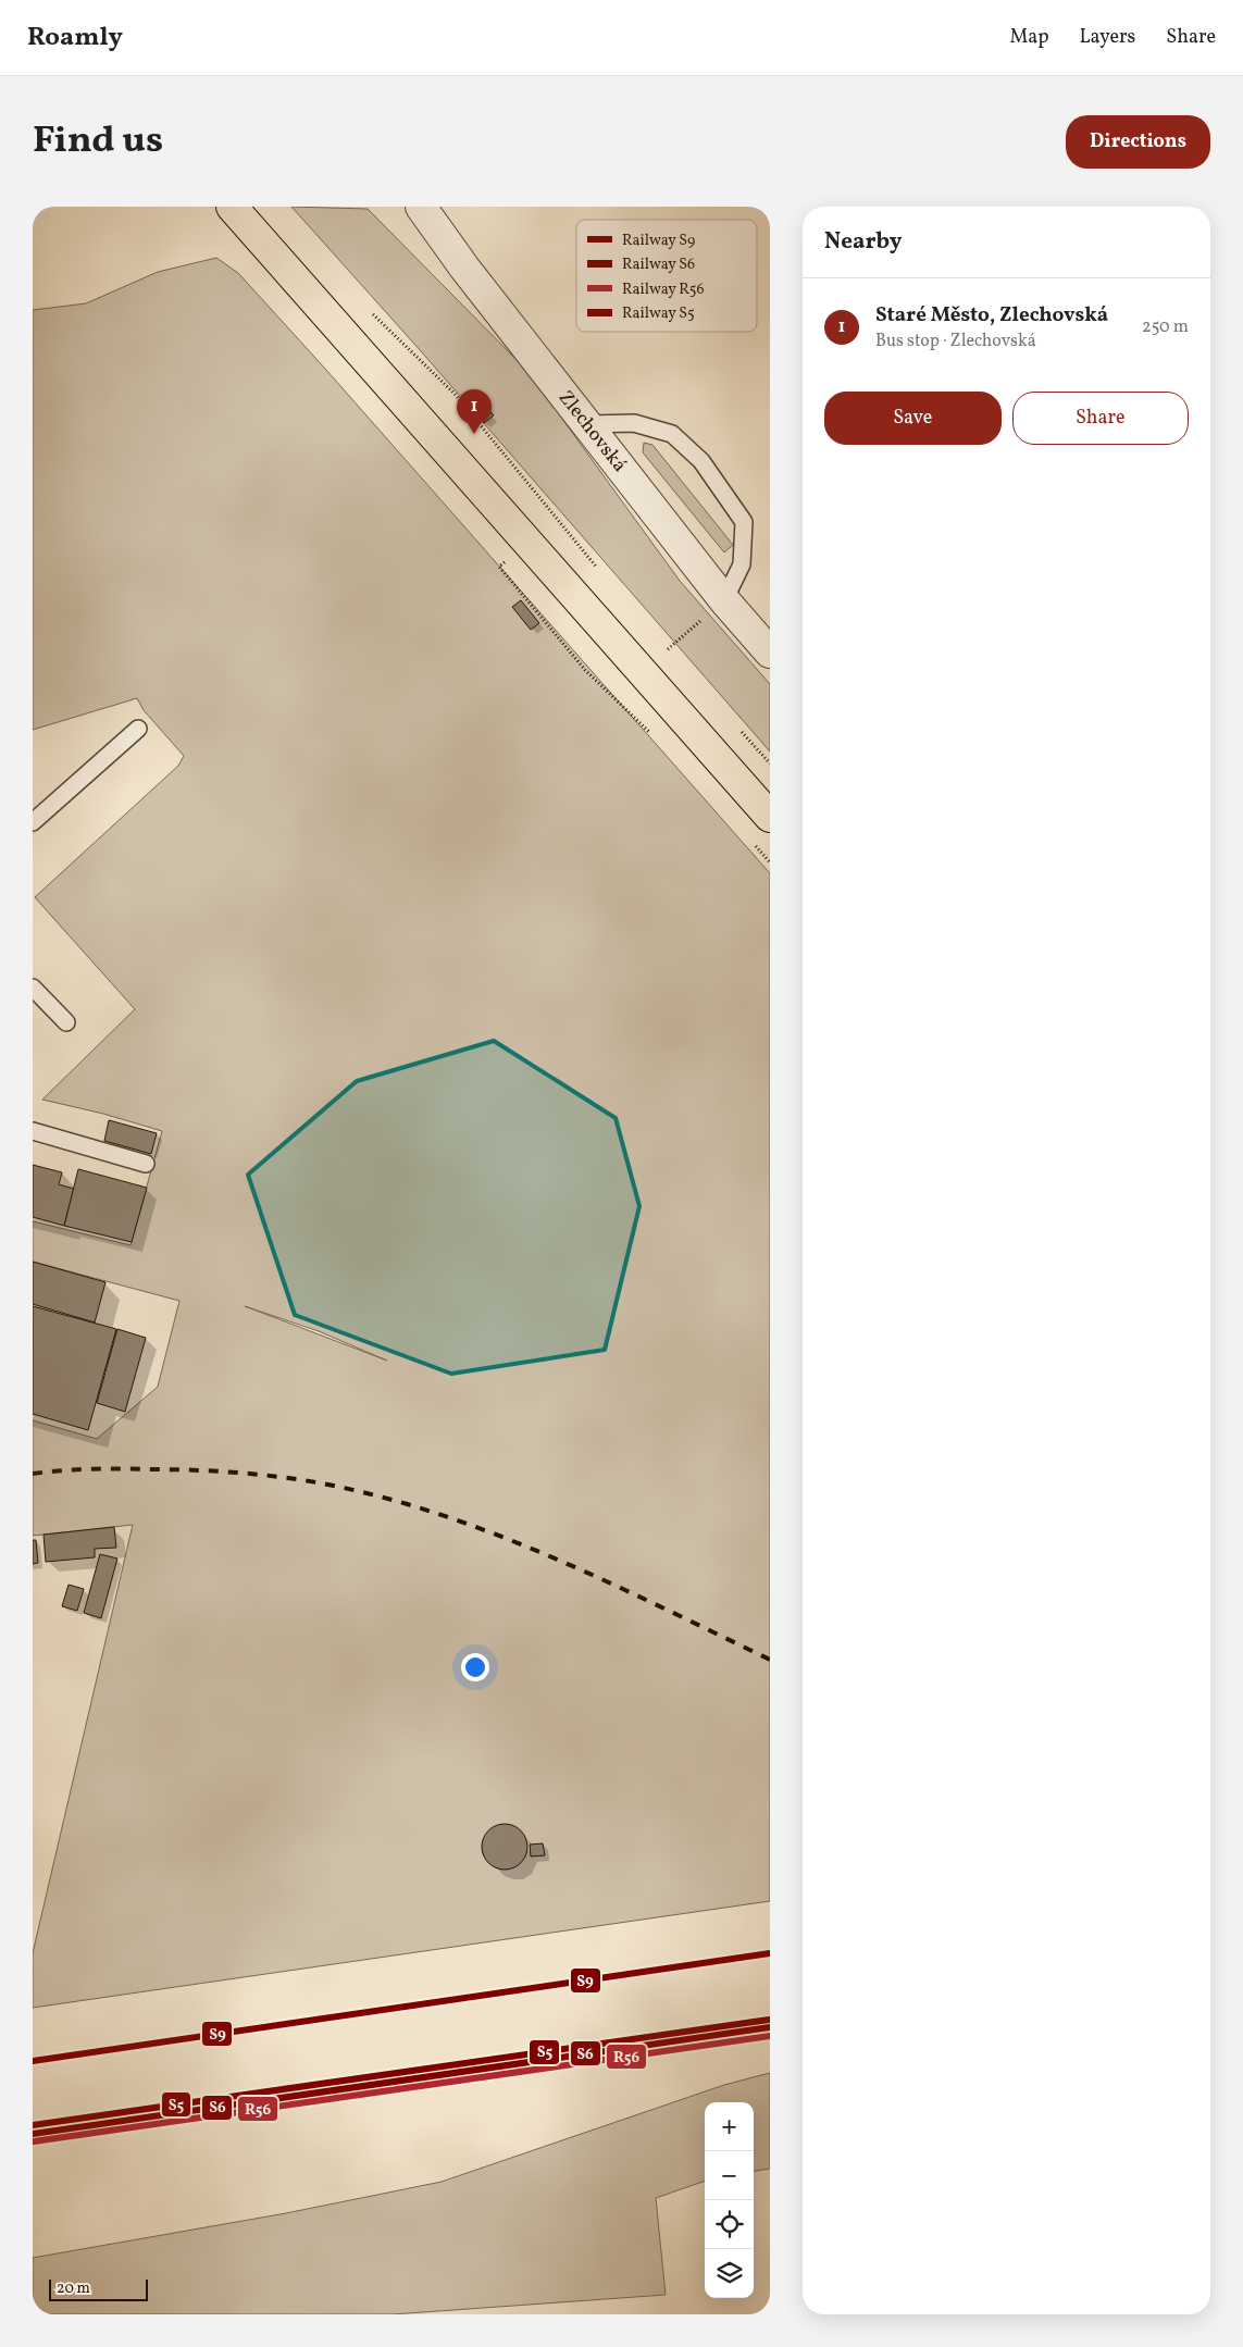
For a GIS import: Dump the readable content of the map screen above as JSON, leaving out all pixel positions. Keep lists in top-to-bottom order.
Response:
{
  "streets": {
    "street": ["Zlechovská"]
  },
  "lines": [
    "rail line S9",
    "rail line S5",
    "rail line S6",
    "rail line R56"
  ],
  "legend": [
    "Railway S9",
    "Railway S6",
    "Railway R56",
    "Railway S5"
  ],
  "scale_bar": "20 m",
  "page": {
    "header": "Roamly",
    "nav": ["Map", "Layers", "Share"],
    "title": "Find us",
    "buttons": [
      "Directions",
      ["Save", "Share"]
    ],
    "heading": "Nearby",
    "list": [
      {
        "mark": "1",
        "name": "Staré Město, Zlechovská",
        "note": "Bus stop · Zlechovská",
        "value": "250 m"
      }
    ],
    "pins": "1",
    "map_buttons": ["+", "−"],
    "scale": "20 m"
  }
}
